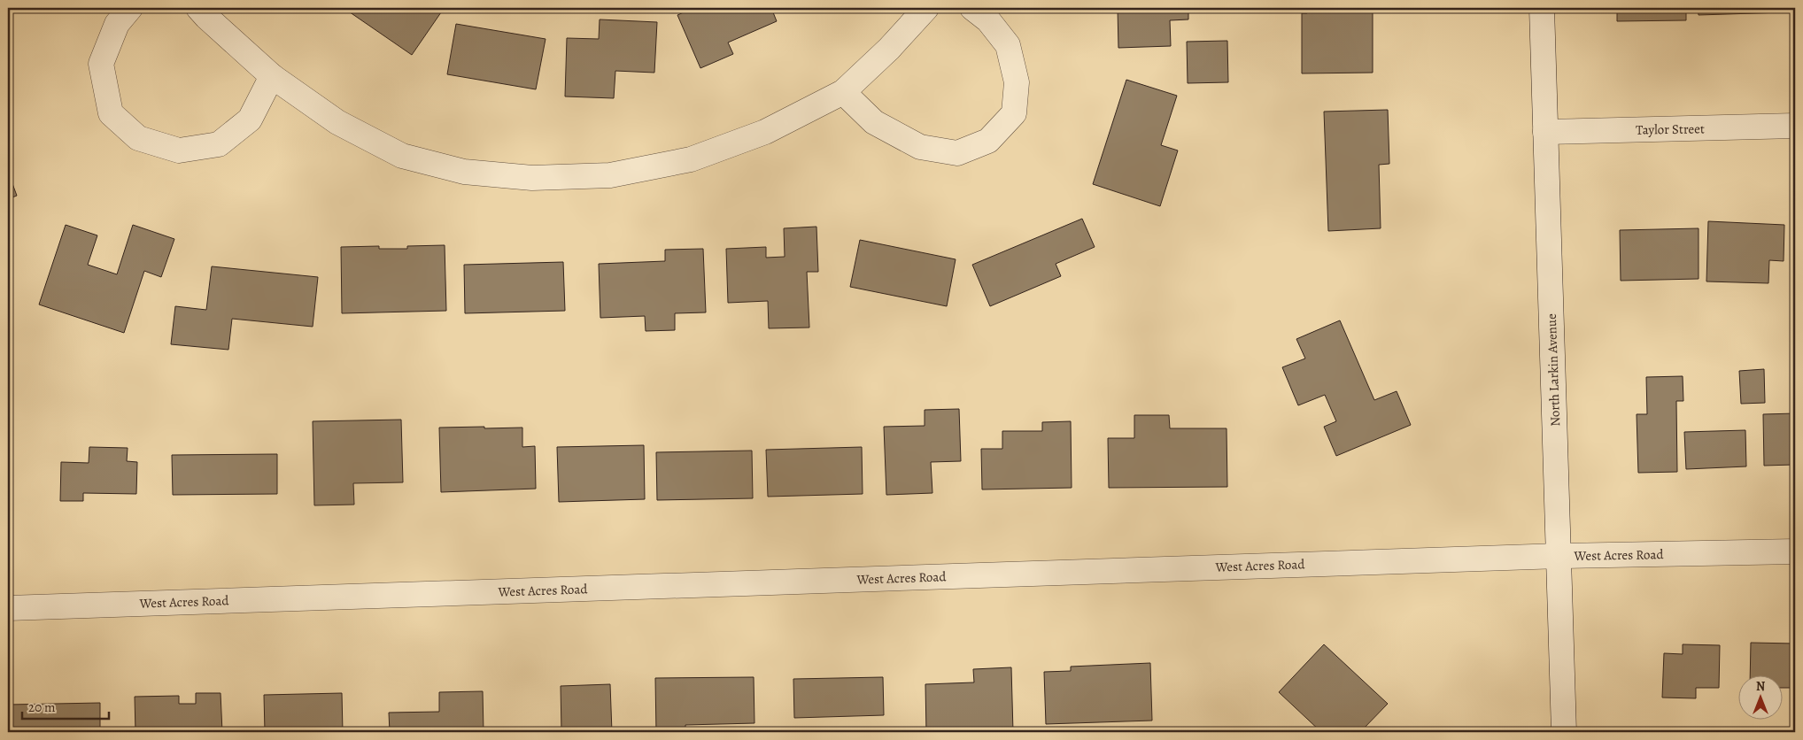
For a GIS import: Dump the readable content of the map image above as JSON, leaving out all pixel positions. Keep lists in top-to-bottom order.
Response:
{
  "streets": {
    "street": ["Taylor Street", "North Larkin Avenue", "West Acres Road"]
  },
  "crossings": [
    ["Taylor Street", "North Larkin Avenue"],
    ["North Larkin Avenue", "West Acres Road"]
  ],
  "scale_bar": "20 m",
  "north": "top"
}
